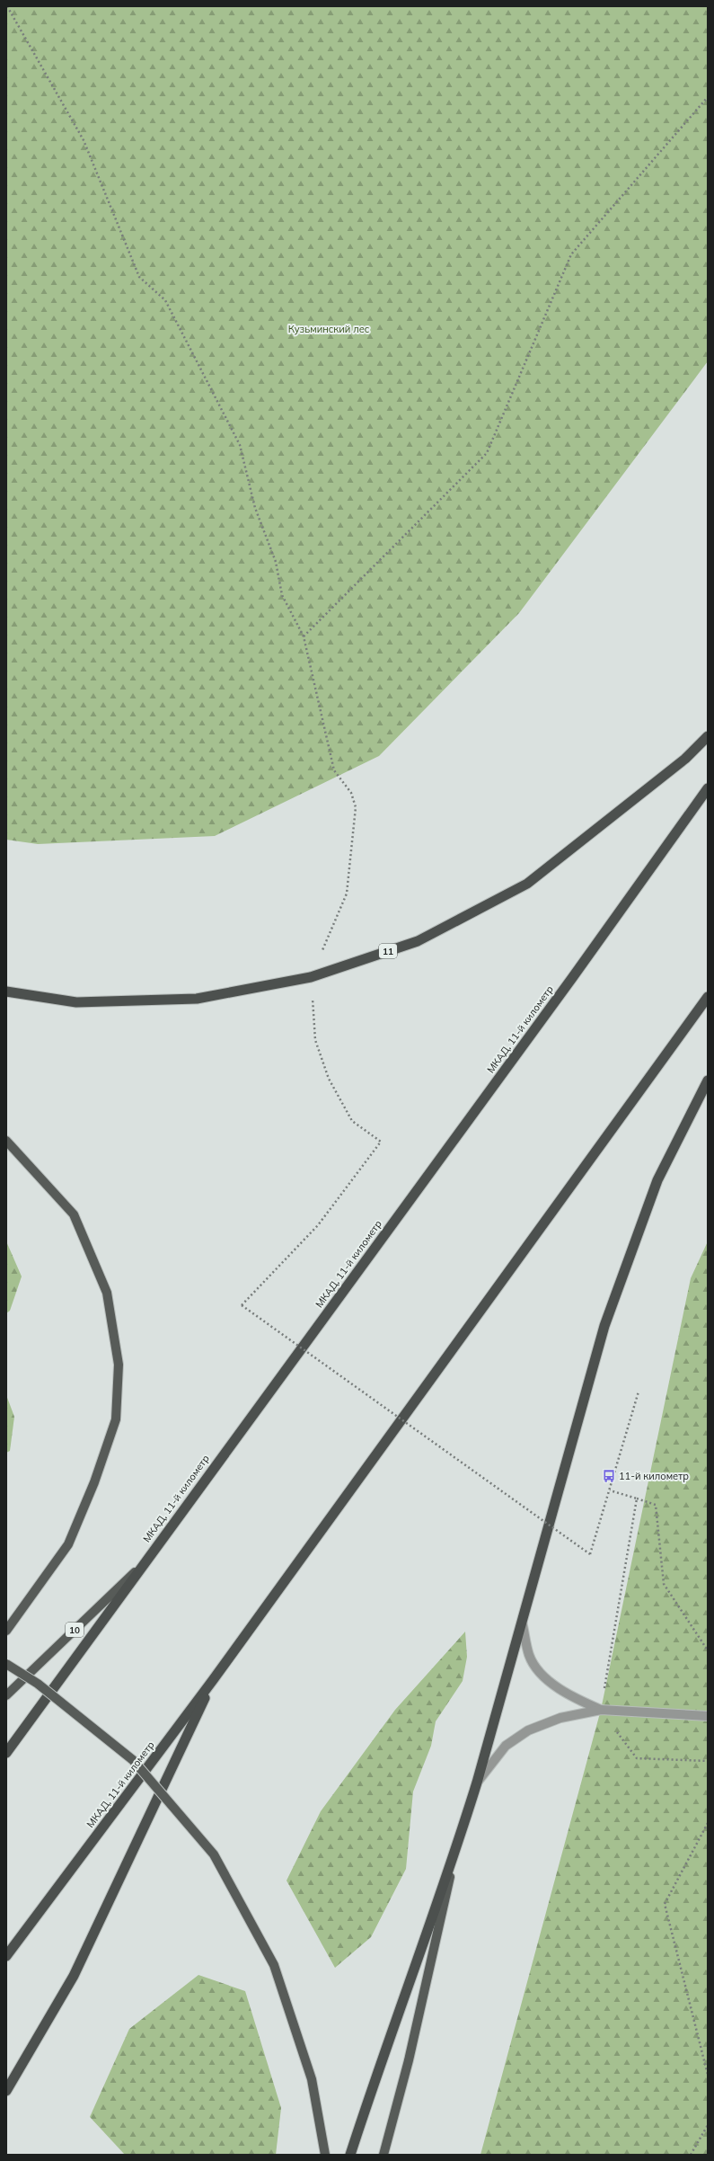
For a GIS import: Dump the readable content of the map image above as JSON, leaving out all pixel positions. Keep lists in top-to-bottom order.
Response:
{
  "streets": {
    "highway": ["11", "МКАД, 11-й километр"],
    "main road": ["10"]
  },
  "crossings": [
    ["МКАД, 11-й километр", "10"]
  ],
  "parks": ["Кузьминский лес"],
  "places": {
    "bus stop": ["11-й километр"]
  }
}
